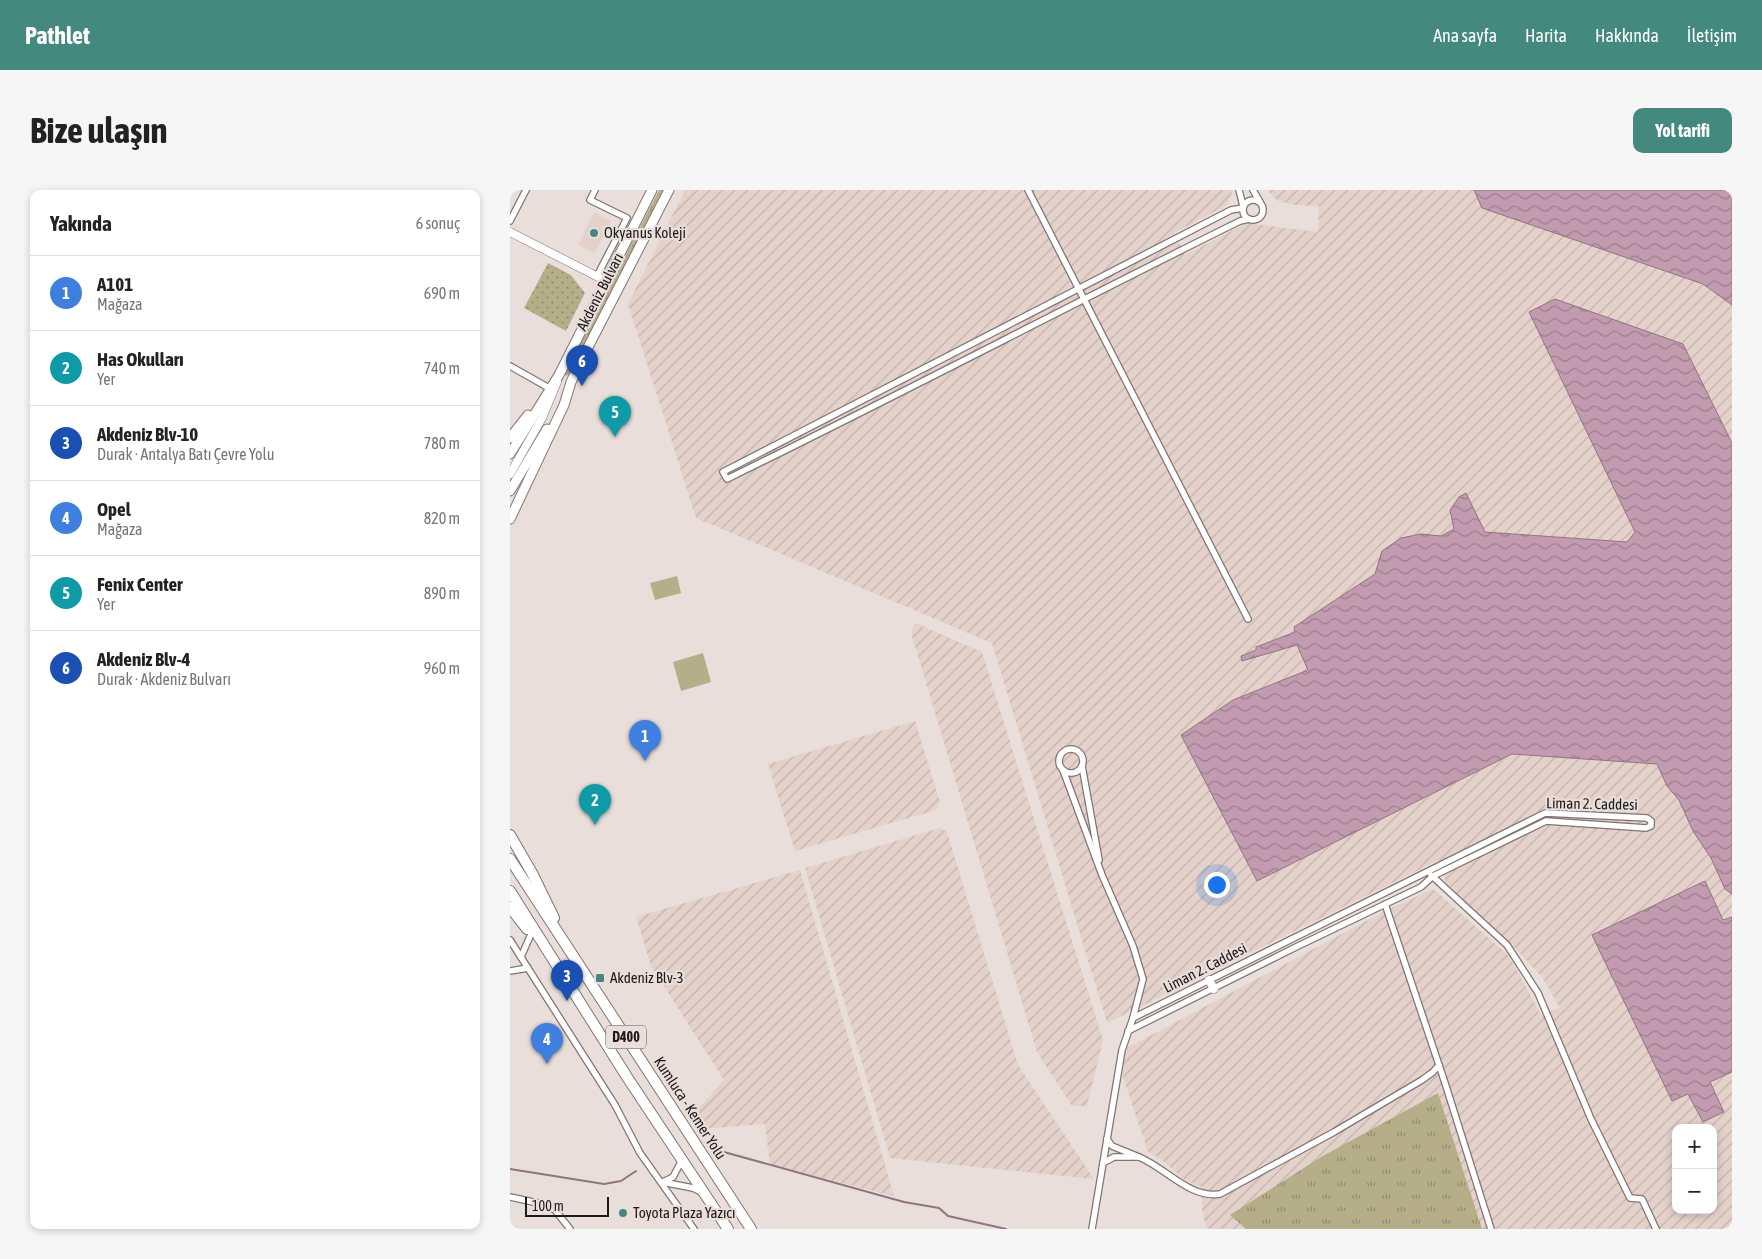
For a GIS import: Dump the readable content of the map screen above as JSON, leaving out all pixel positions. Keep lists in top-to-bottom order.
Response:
{
  "streets": {
    "highway": ["D400", "Kumluca - Kemer Yolu"],
    "main road": ["Akdeniz Bulvarı"],
    "street": ["Liman 2. Caddesi"]
  },
  "places": {
    "other": ["Okyanus Koleji", "Toyota Plaza Yazıcı"],
    "transit": ["Akdeniz Blv-3"]
  },
  "scale_bar": "100 m",
  "page": {
    "header": "Pathlet",
    "nav": [
      "Ana sayfa",
      "Harita",
      "Hakkında",
      "İletişim"
    ],
    "buttons": "Yol tarifi",
    "title": "Bize ulaşın",
    "heading": ["Yakında", "6 sonuç"],
    "list": [
      {
        "mark": "1",
        "name": "A101",
        "note": "Mağaza",
        "value": "690 m"
      },
      {
        "mark": "2",
        "name": "Has Okulları",
        "note": "Yer",
        "value": "740 m"
      },
      {
        "mark": "3",
        "name": "Akdeniz Blv-10",
        "note": "Durak · Antalya Batı Çevre Yolu",
        "value": "780 m"
      },
      {
        "mark": "4",
        "name": "Opel",
        "note": "Mağaza",
        "value": "820 m"
      },
      {
        "mark": "5",
        "name": "Fenix Center",
        "note": "Yer",
        "value": "890 m"
      },
      {
        "mark": "6",
        "name": "Akdeniz Blv-4",
        "note": "Durak · Akdeniz Bulvarı",
        "value": "960 m"
      }
    ],
    "pins": [
      "6",
      "5",
      "1",
      "2",
      "3",
      "4"
    ],
    "map_buttons": ["+", "−"],
    "scale": "100 m"
  }
}
